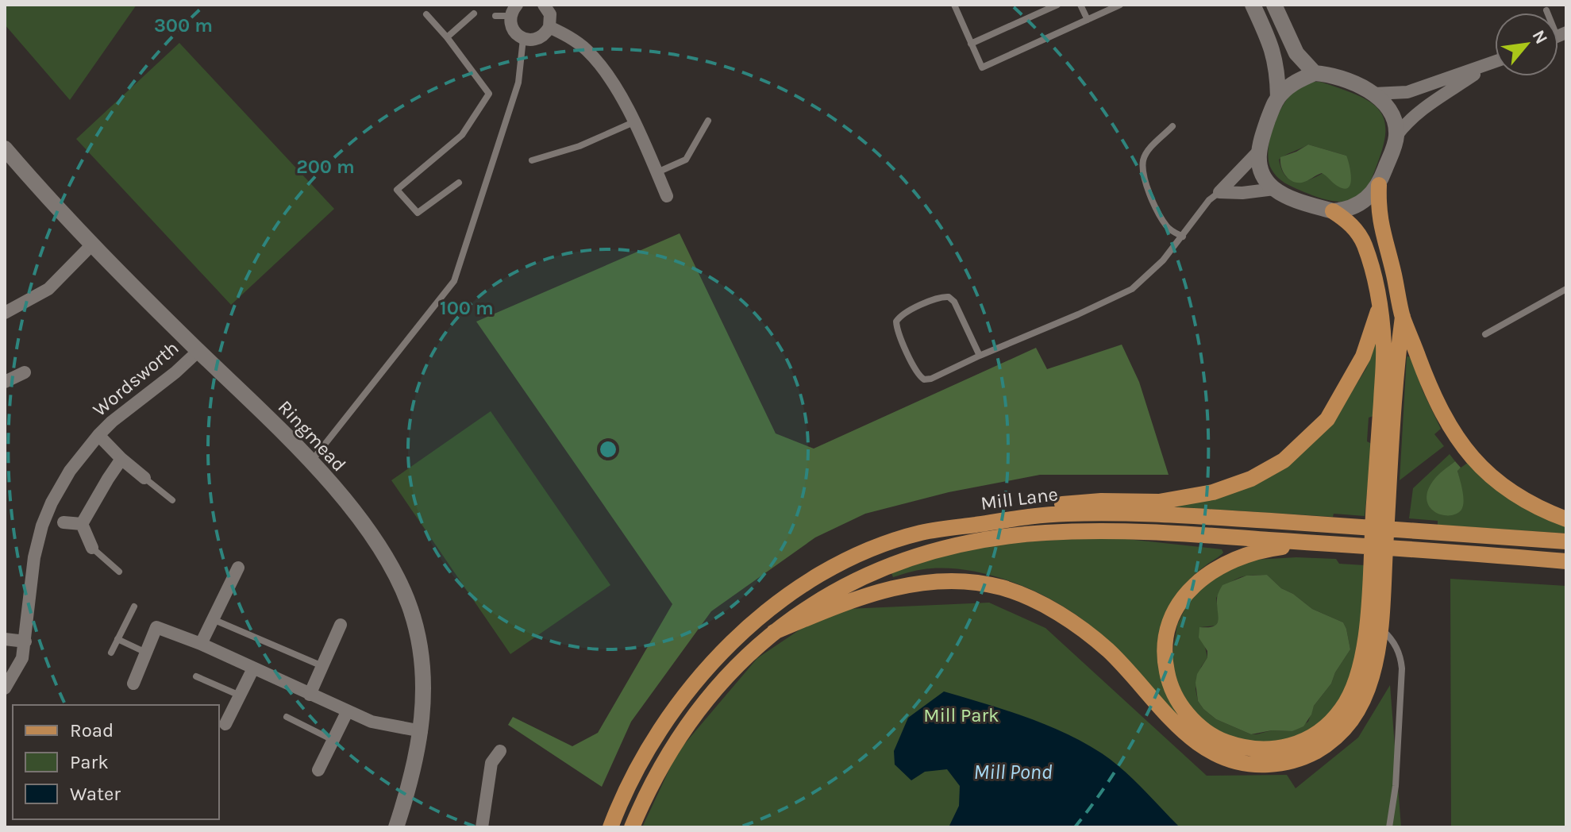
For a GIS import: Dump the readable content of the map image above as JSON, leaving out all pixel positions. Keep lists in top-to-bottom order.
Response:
{
  "streets": {
    "main road": ["Mill Lane"],
    "street": ["Wordsworth", "Ringmead"]
  },
  "crossings": [
    ["Wordsworth", "Ringmead"]
  ],
  "water": ["Mill Pond"],
  "parks": ["Mill Park"],
  "legend": ["Road", "Park", "Water"],
  "north": "top right",
  "rings": ["300 m", "200 m", "100 m"]
}
